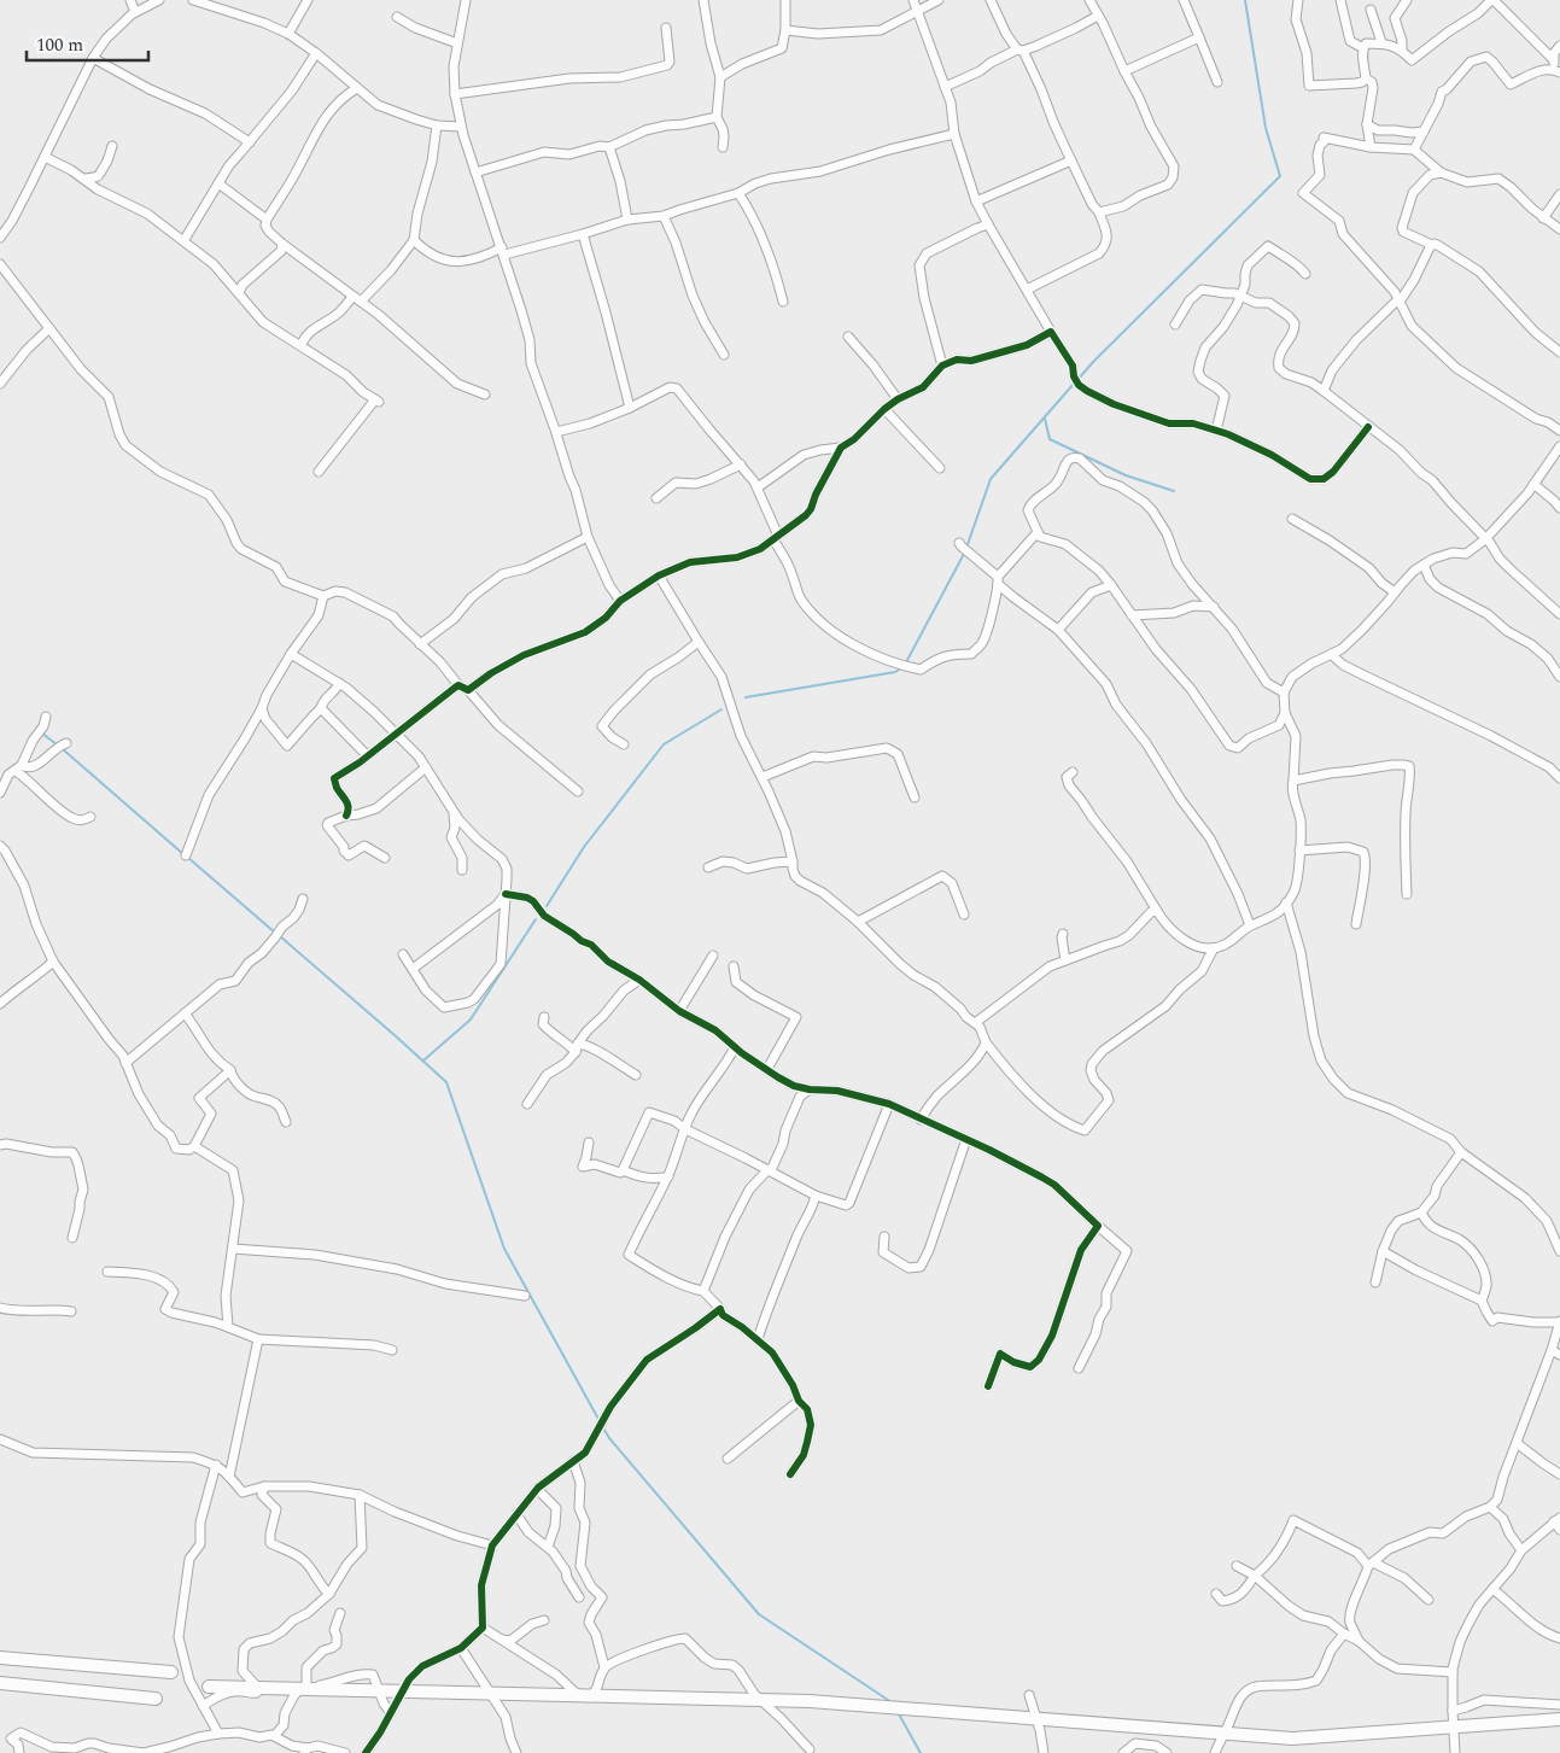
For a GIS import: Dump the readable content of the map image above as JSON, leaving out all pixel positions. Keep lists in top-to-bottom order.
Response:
{
  "scale_bar": "100 m"
}
